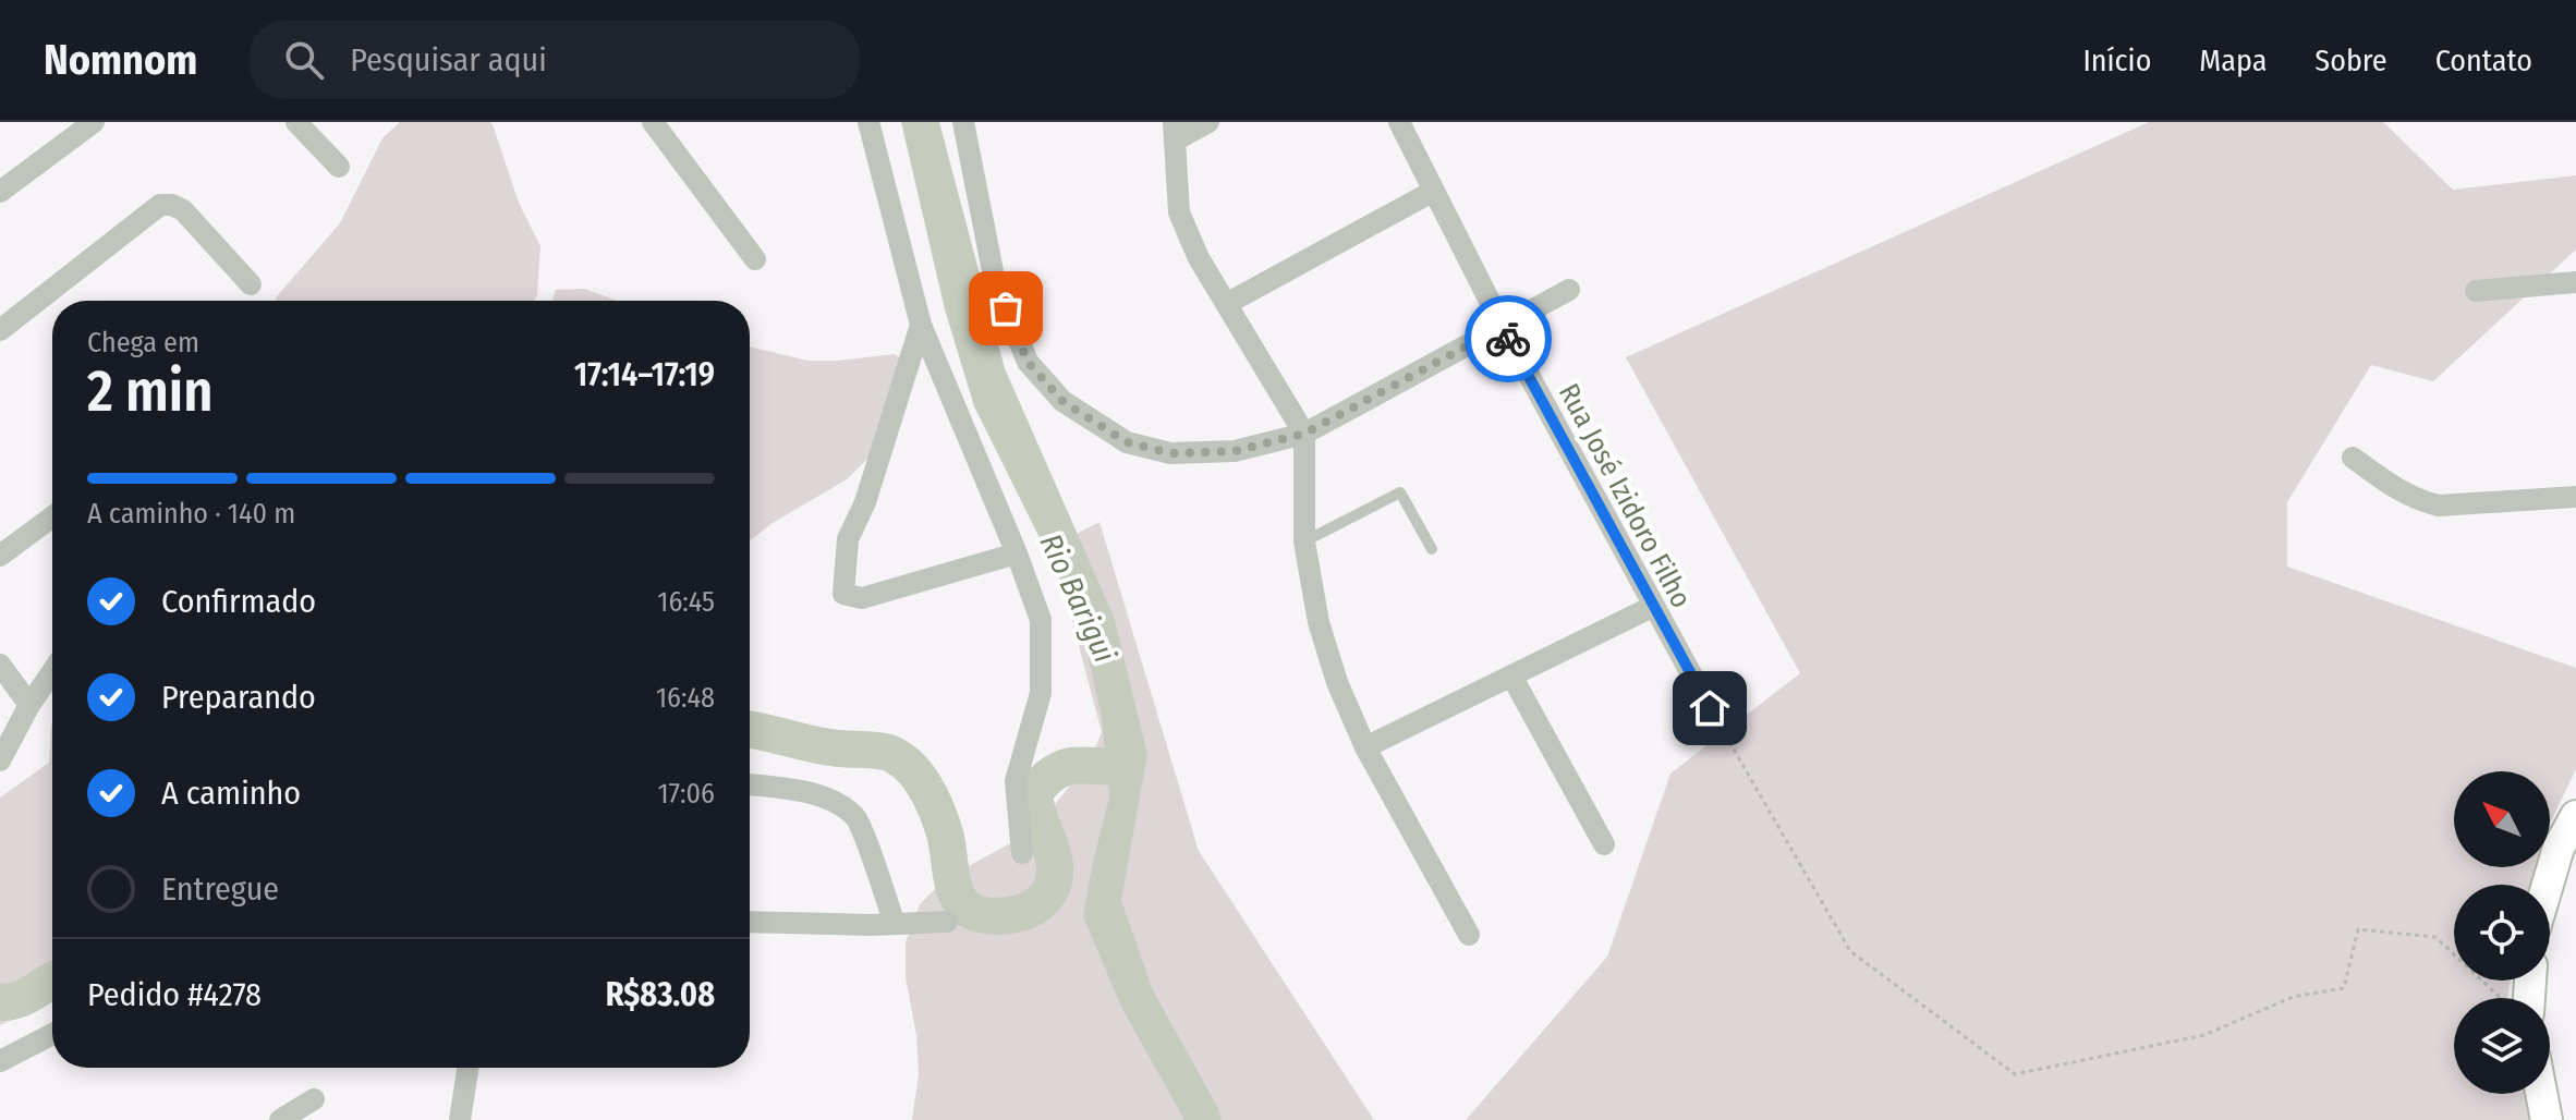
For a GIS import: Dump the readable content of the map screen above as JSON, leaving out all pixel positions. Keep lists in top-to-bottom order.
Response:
{
  "streets": {
    "street": ["Rua José Izidoro Filho"]
  },
  "water": ["Rio Barigui"],
  "north": "top left",
  "page": {
    "header": "Nomnom",
    "search": "Pesquisar aqui",
    "nav": [
      "Início",
      "Mapa",
      "Sobre",
      "Contato"
    ],
    "heading": ["2 min", "Chega em", "17:14–17:19"],
    "panel": ["Pedido #4278", "R$83.08"],
    "bar": "A caminho · 140 m",
    "list": [
      ["Confirmado", "16:45"],
      ["Preparando", "16:48"],
      ["A caminho", "17:06"],
      "Entregue"
    ]
  }
}
